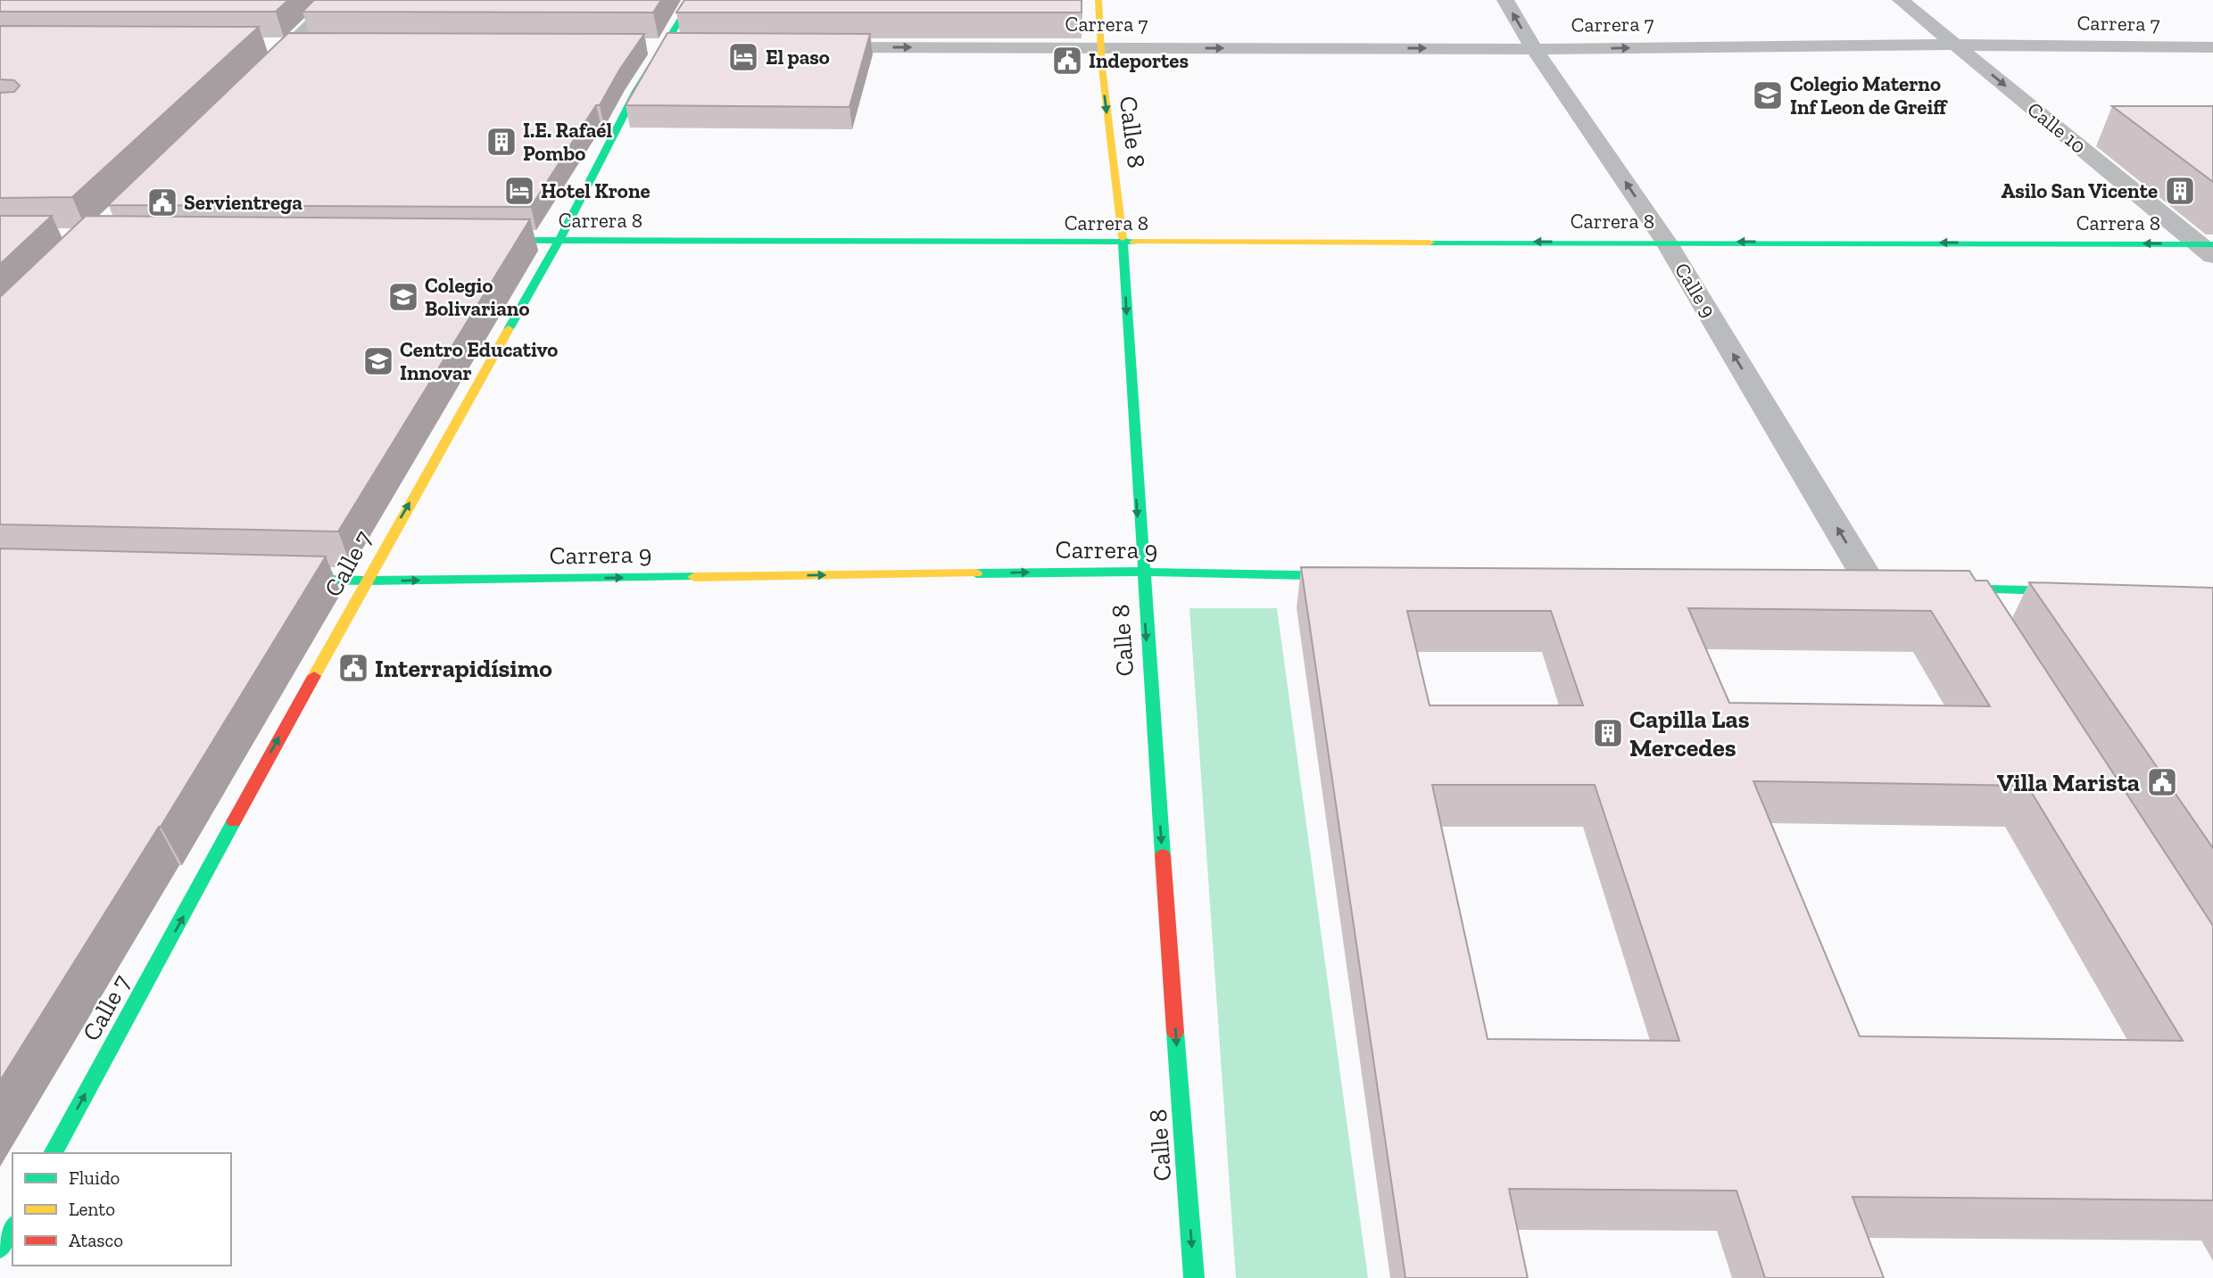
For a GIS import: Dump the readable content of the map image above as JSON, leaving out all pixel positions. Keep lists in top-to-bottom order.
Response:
{
  "streets": {
    "street": [
      "Carrera 7",
      "Calle 10",
      "Calle 8",
      "Carrera 8",
      "Calle 9",
      "Carrera 9",
      "Calle 7"
    ]
  },
  "crossings": [
    ["Carrera 7", "Calle 10"],
    ["Carrera 7", "Calle 8"],
    ["Carrera 7", "Calle 9"],
    ["Calle 10", "Carrera 8"],
    ["Calle 8", "Carrera 8"],
    ["Calle 8", "Carrera 9"],
    ["Carrera 8", "Calle 9"],
    ["Carrera 8", "Calle 7"],
    ["Carrera 9", "Calle 7"]
  ],
  "one_way": [
    "Carrera 7",
    "Calle 10",
    "Calle 8",
    "Carrera 8",
    "Calle 9",
    "Carrera 9",
    "Calle 7"
  ],
  "places": {
    "hotel": ["El paso", "Hotel Krone"],
    "public building": [
      "Indeportes",
      "Servientrega",
      "Interrapidísimo",
      "Villa Marista"
    ],
    "school or university": ["Colegio Materno Inf Leon de Greiff", "Colegio Bolivariano", "Centro Educativo Innovar"],
    "building": ["I.E. Rafaél Pombo", "Asilo San Vicente", "Capilla Las Mercedes"]
  },
  "legend": ["Fluido", "Lento", "Atasco"]
}
